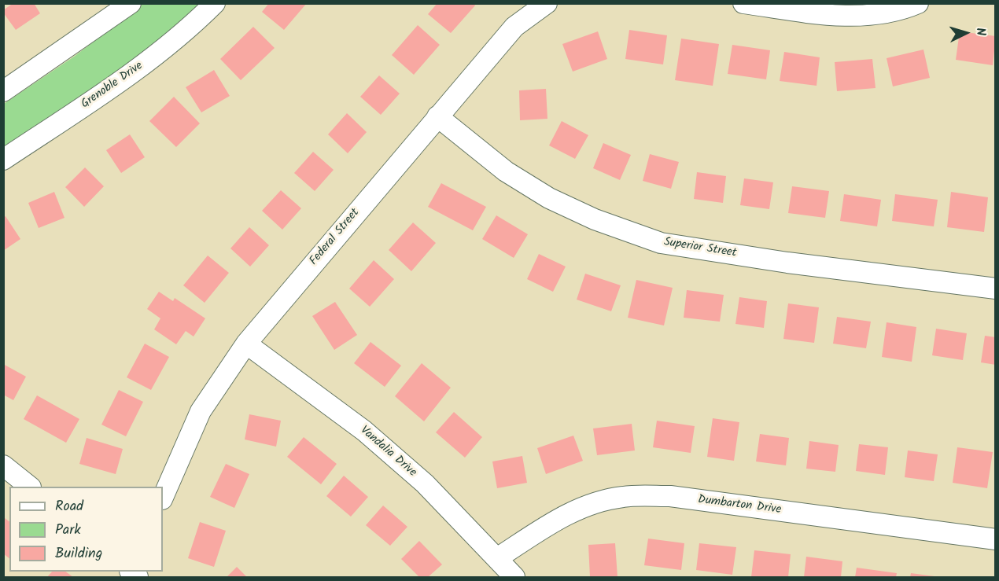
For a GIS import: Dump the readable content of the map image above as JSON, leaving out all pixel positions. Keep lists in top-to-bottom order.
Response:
{
  "streets": {
    "street": [
      "Grenoble Drive",
      "Federal Street",
      "Superior Street",
      "Vandalia Drive",
      "Dumbarton Drive"
    ]
  },
  "crossings": [
    ["Federal Street", "Superior Street"],
    ["Federal Street", "Vandalia Drive"],
    ["Vandalia Drive", "Dumbarton Drive"]
  ],
  "legend": ["Road", "Park", "Building"],
  "north": "right"
}
